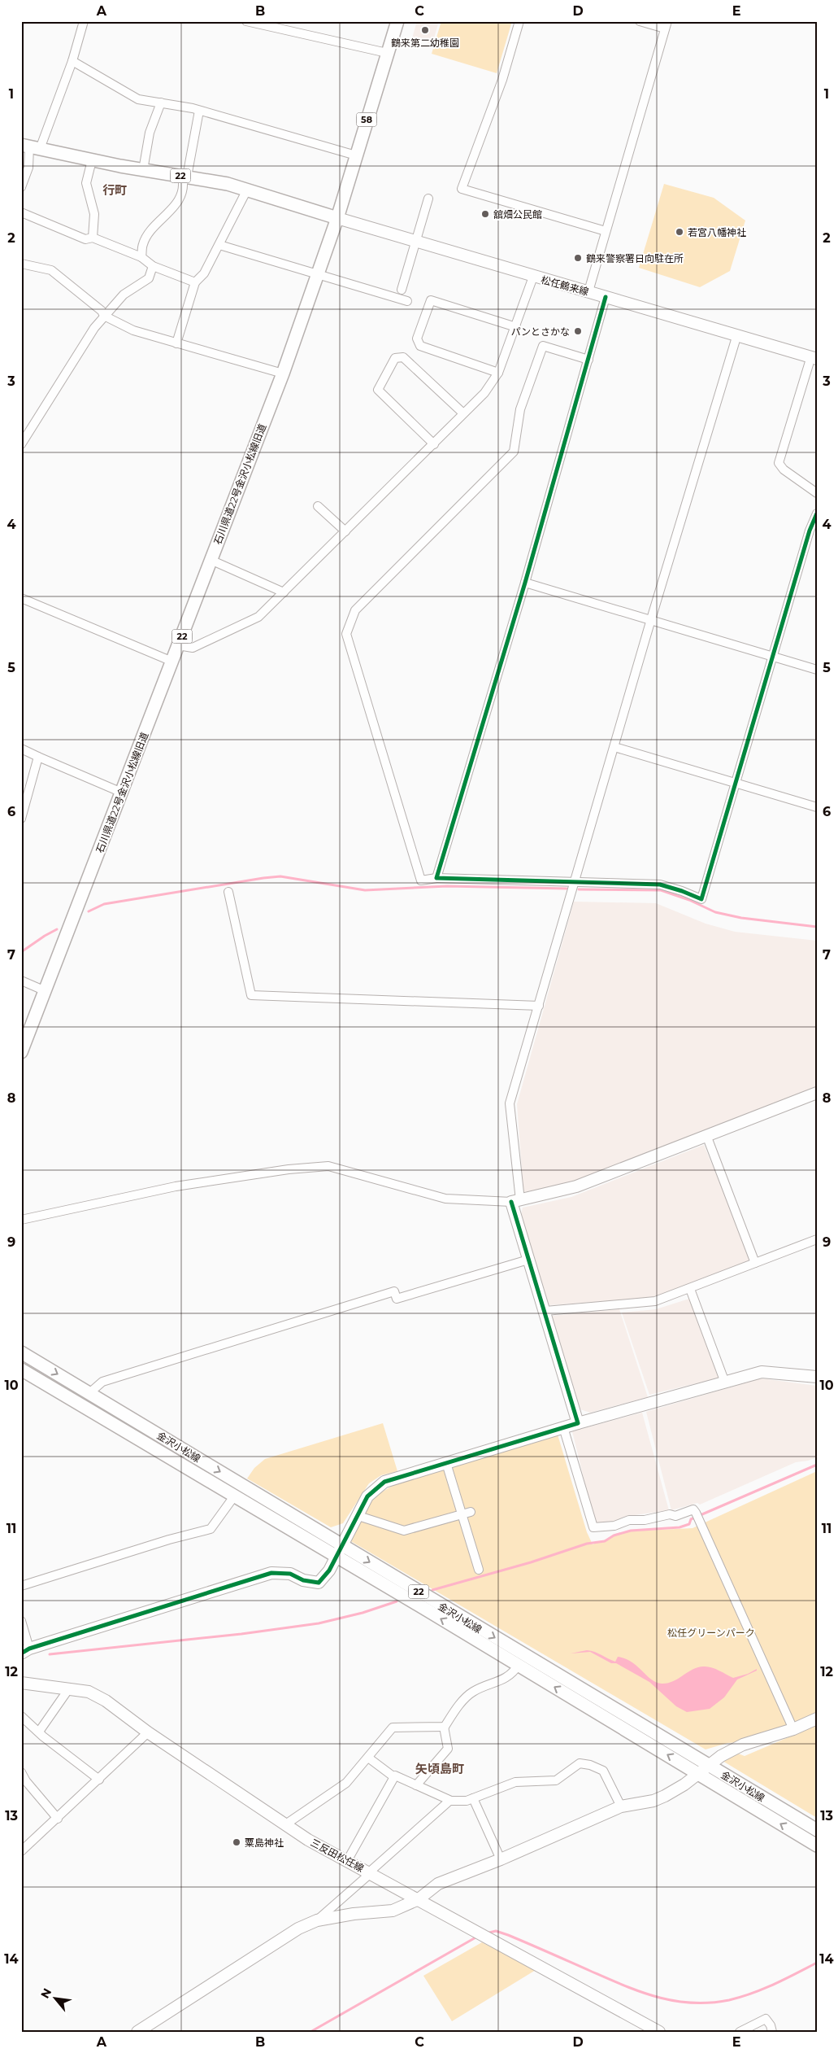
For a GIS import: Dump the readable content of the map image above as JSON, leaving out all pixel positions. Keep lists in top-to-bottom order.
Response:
{
  "streets": {
    "main road": [
      "58",
      "22",
      "石川県道22号金沢小松線旧道",
      "金沢小松線"
    ],
    "street": ["松任鶴来線", "三反田松任線"]
  },
  "crossings": [
    ["58", "22"],
    ["58", "松任鶴来線"],
    ["58", "石川県道22号金沢小松線旧道"],
    ["22", "松任鶴来線"],
    ["22", "石川県道22号金沢小松線旧道"],
    ["松任鶴来線", "石川県道22号金沢小松線旧道"]
  ],
  "districts": ["行町", "矢頃島町"],
  "parks": ["松任グリーンパーク"],
  "places": [
    "鶴来第二幼稚園",
    "舘畑公民館",
    "若宮八幡神社",
    "鶴来警察署日向駐在所",
    "パンとさかな",
    "粟島神社"
  ],
  "north": "top left",
  "grid": {
    "columns": [
      "A",
      "B",
      "C",
      "D",
      "E"
    ],
    "rows": [
      "1",
      "2",
      "3",
      "4",
      "5",
      "6",
      "7",
      "8",
      "9",
      "10",
      "11",
      "12",
      "13",
      "14"
    ]
  }
}
